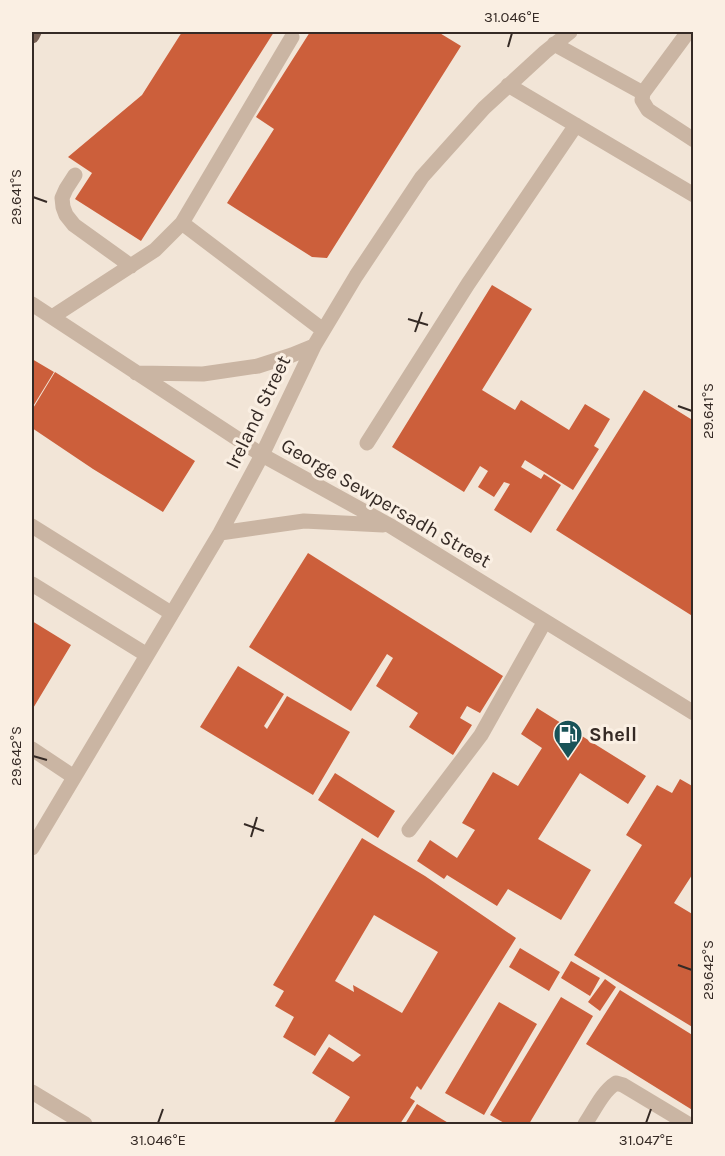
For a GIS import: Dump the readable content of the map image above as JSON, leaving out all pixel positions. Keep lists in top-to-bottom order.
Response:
{
  "streets": {
    "street": ["Ireland Street", "George Sewpersadh Street"]
  },
  "crossings": [
    ["Ireland Street", "George Sewpersadh Street"]
  ],
  "places": {
    "fuel station": ["Shell"]
  },
  "coordinates": [
    "31.046°E",
    "29.641°S",
    "29.642°S",
    "31.047°E"
  ]
}
